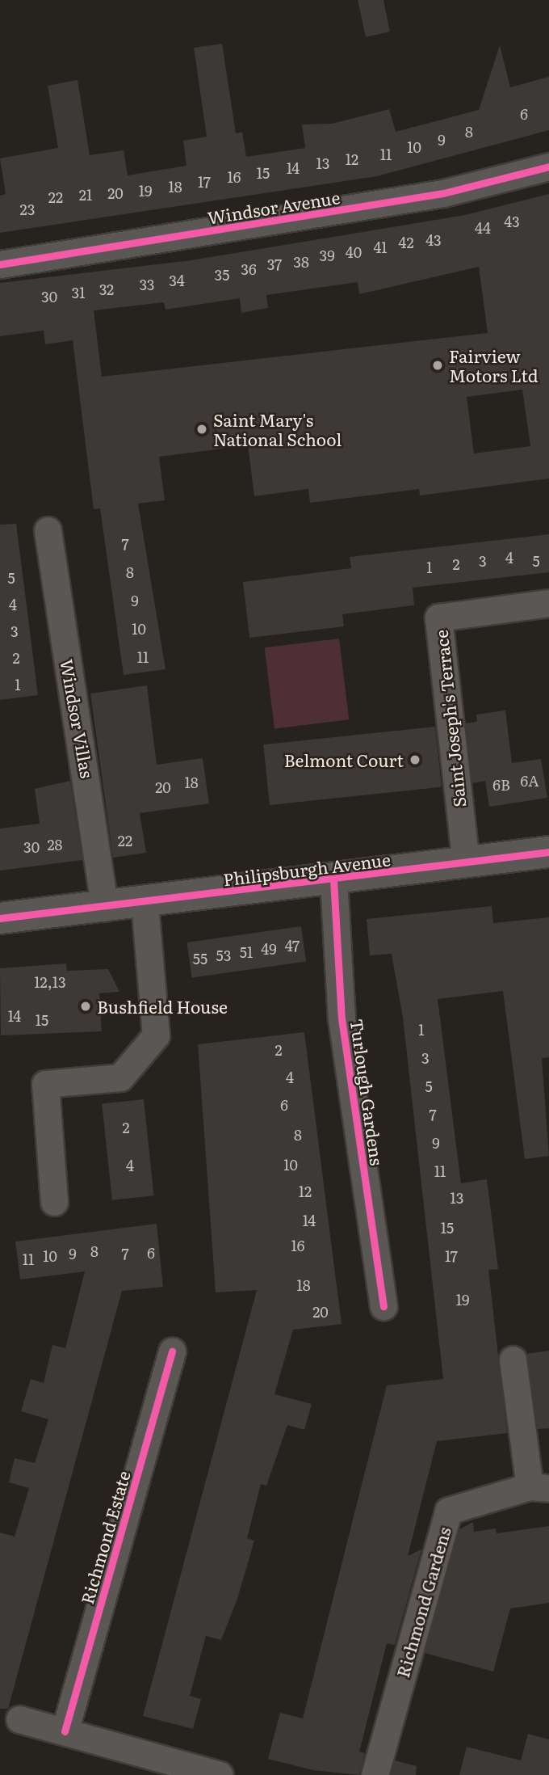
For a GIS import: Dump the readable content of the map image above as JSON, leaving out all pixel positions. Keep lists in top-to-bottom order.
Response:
{
  "streets": {
    "street": [
      "Windsor Avenue",
      "Windsor Villas",
      "Saint Joseph's Terrace",
      "Philipsburgh Avenue",
      "Turlough Gardens",
      "Richmond Estate",
      "Richmond Gardens"
    ]
  },
  "crossings": [
    ["Windsor Villas", "Philipsburgh Avenue"],
    ["Saint Joseph's Terrace", "Philipsburgh Avenue"],
    ["Philipsburgh Avenue", "Turlough Gardens"]
  ],
  "places": [
    "Fairview Motors Ltd",
    "Saint Mary's National School",
    "Belmont Court",
    "Bushfield House"
  ],
  "house_numbers": [
    "6",
    "8",
    "9",
    "10",
    "11",
    "12",
    "13",
    "14",
    "15",
    "16",
    "17",
    "18",
    "19",
    "20",
    "21",
    "22",
    "23",
    "43",
    "44",
    "43",
    "42",
    "41",
    "40",
    "39",
    "38",
    "37",
    "36",
    "35",
    "34",
    "33",
    "32",
    "31",
    "30",
    "7",
    "4",
    "3",
    "5",
    "2",
    "1",
    "8",
    "5",
    "9",
    "4",
    "10",
    "3",
    "11",
    "2",
    "1",
    "6A",
    "18",
    "6B",
    "20",
    "22",
    "28",
    "30",
    "47",
    "49",
    "51",
    "53",
    "55",
    "12,13",
    "14",
    "15",
    "1",
    "2",
    "3",
    "4",
    "5",
    "6",
    "7",
    "2",
    "8",
    "9",
    "10",
    "4",
    "11",
    "12",
    "13",
    "14",
    "15",
    "16",
    "8",
    "6",
    "9",
    "7",
    "10",
    "17",
    "11",
    "18",
    "19",
    "20"
  ]
}
